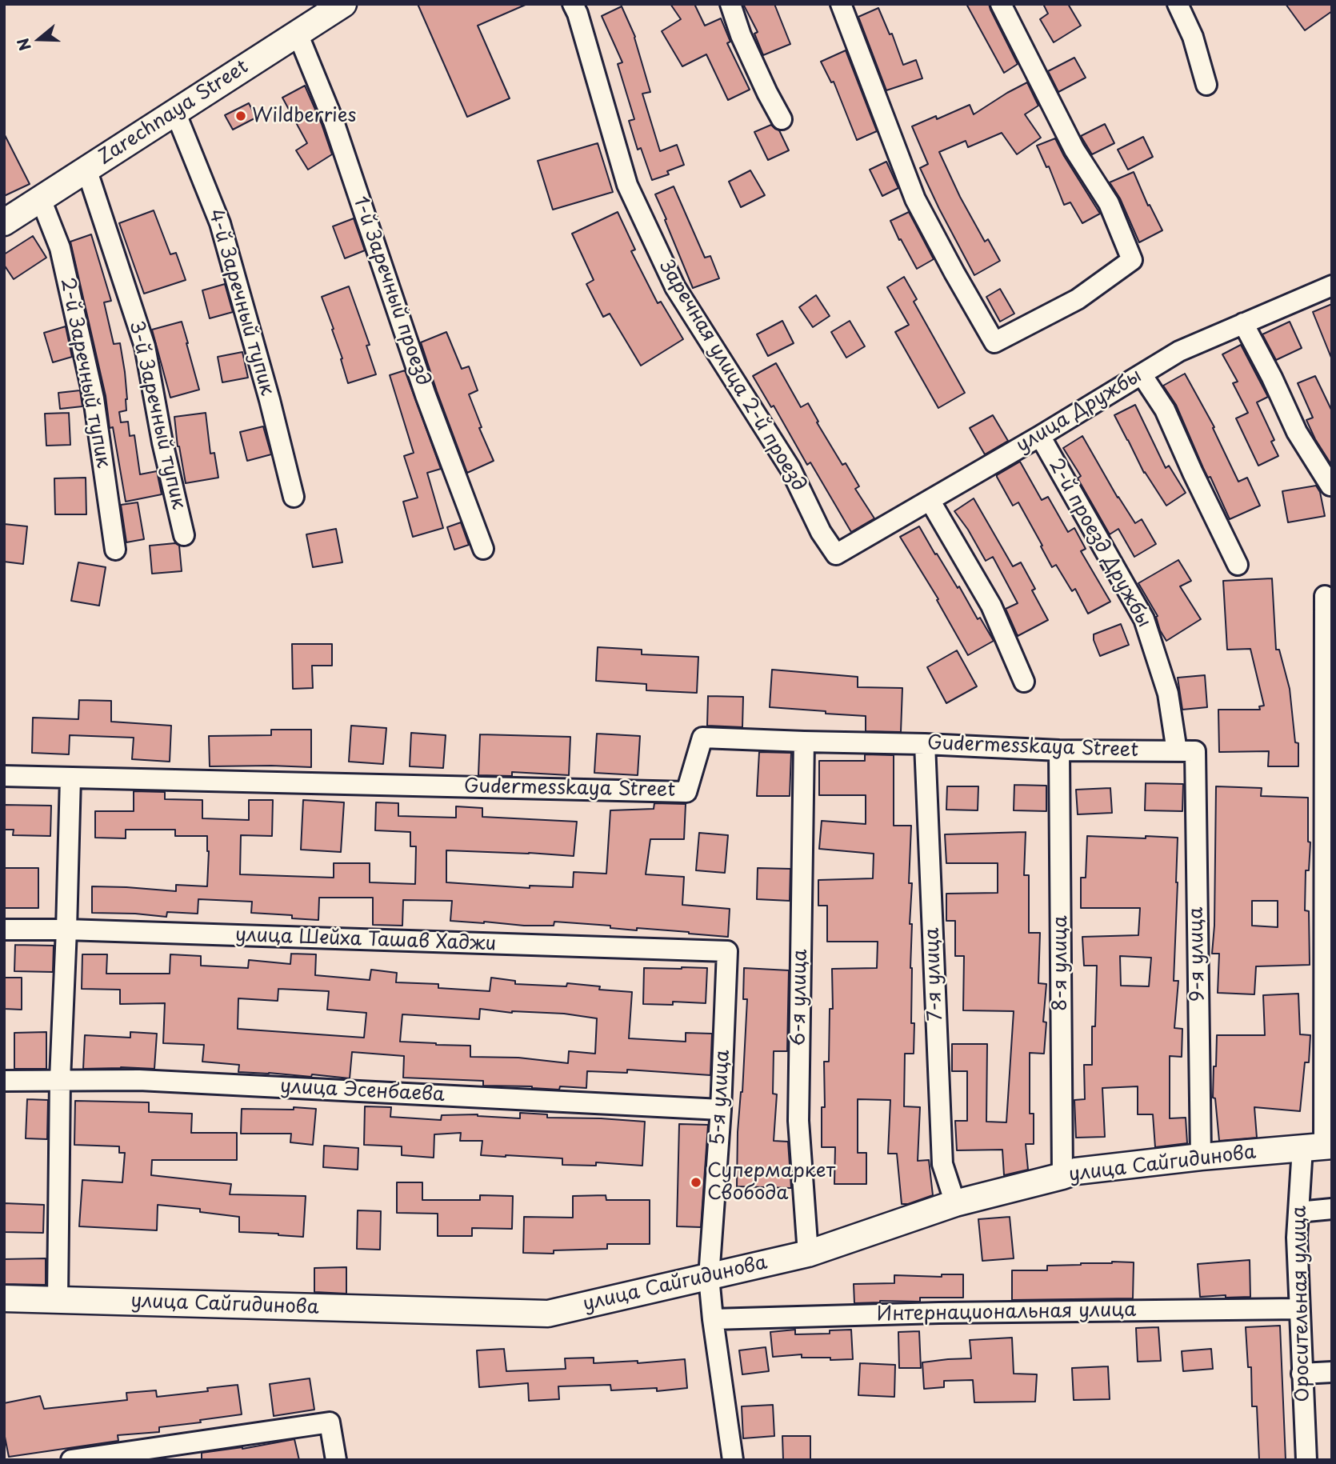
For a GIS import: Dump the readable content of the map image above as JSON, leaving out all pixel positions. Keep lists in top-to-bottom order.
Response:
{
  "streets": {
    "main road": ["Zarechnaya Street", "улица Сайгидинова"],
    "street": [
      "1-й Заречный проезд",
      "4-й Заречный тупик",
      "2-й Заречный тупик",
      "Заречная улица 2-й проезд",
      "улица Дружбы",
      "3-й Заречный тупик",
      "2-й проезд Дружбы",
      "Gudermesskaya Street",
      "улица Шейха Ташав Хаджи",
      "9-я улица",
      "8-я улица",
      "7-я улица",
      "6-я улица",
      "улица Эсенбаева",
      "5-я улица",
      "Оросительная улица",
      "Интернациональная улица"
    ]
  },
  "crossings": [
    ["Zarechnaya Street", "1-й Заречный проезд"],
    ["Zarechnaya Street", "4-й Заречный тупик"],
    ["Zarechnaya Street", "2-й Заречный тупик"],
    ["Zarechnaya Street", "3-й Заречный тупик"],
    ["Заречная улица 2-й проезд", "улица Дружбы"],
    ["улица Дружбы", "2-й проезд Дружбы"],
    ["2-й проезд Дружбы", "Gudermesskaya Street"],
    ["2-й проезд Дружбы", "9-я улица"],
    ["Gudermesskaya Street", "9-я улица"],
    ["Gudermesskaya Street", "8-я улица"],
    ["Gudermesskaya Street", "7-я улица"],
    ["Gudermesskaya Street", "6-я улица"],
    ["улица Шейха Ташав Хаджи", "5-я улица"],
    ["9-я улица", "улица Сайгидинова"],
    ["8-я улица", "улица Сайгидинова"],
    ["7-я улица", "улица Сайгидинова"],
    ["6-я улица", "улица Сайгидинова"],
    ["улица Эсенбаева", "5-я улица"],
    ["5-я улица", "улица Сайгидинова"],
    ["5-я улица", "Интернациональная улица"],
    ["улица Сайгидинова", "Оросительная улица"],
    ["Оросительная улица", "Интернациональная улица"]
  ],
  "places": ["Wildberries", "Супермаркет Свобода"],
  "north": "left"
}
